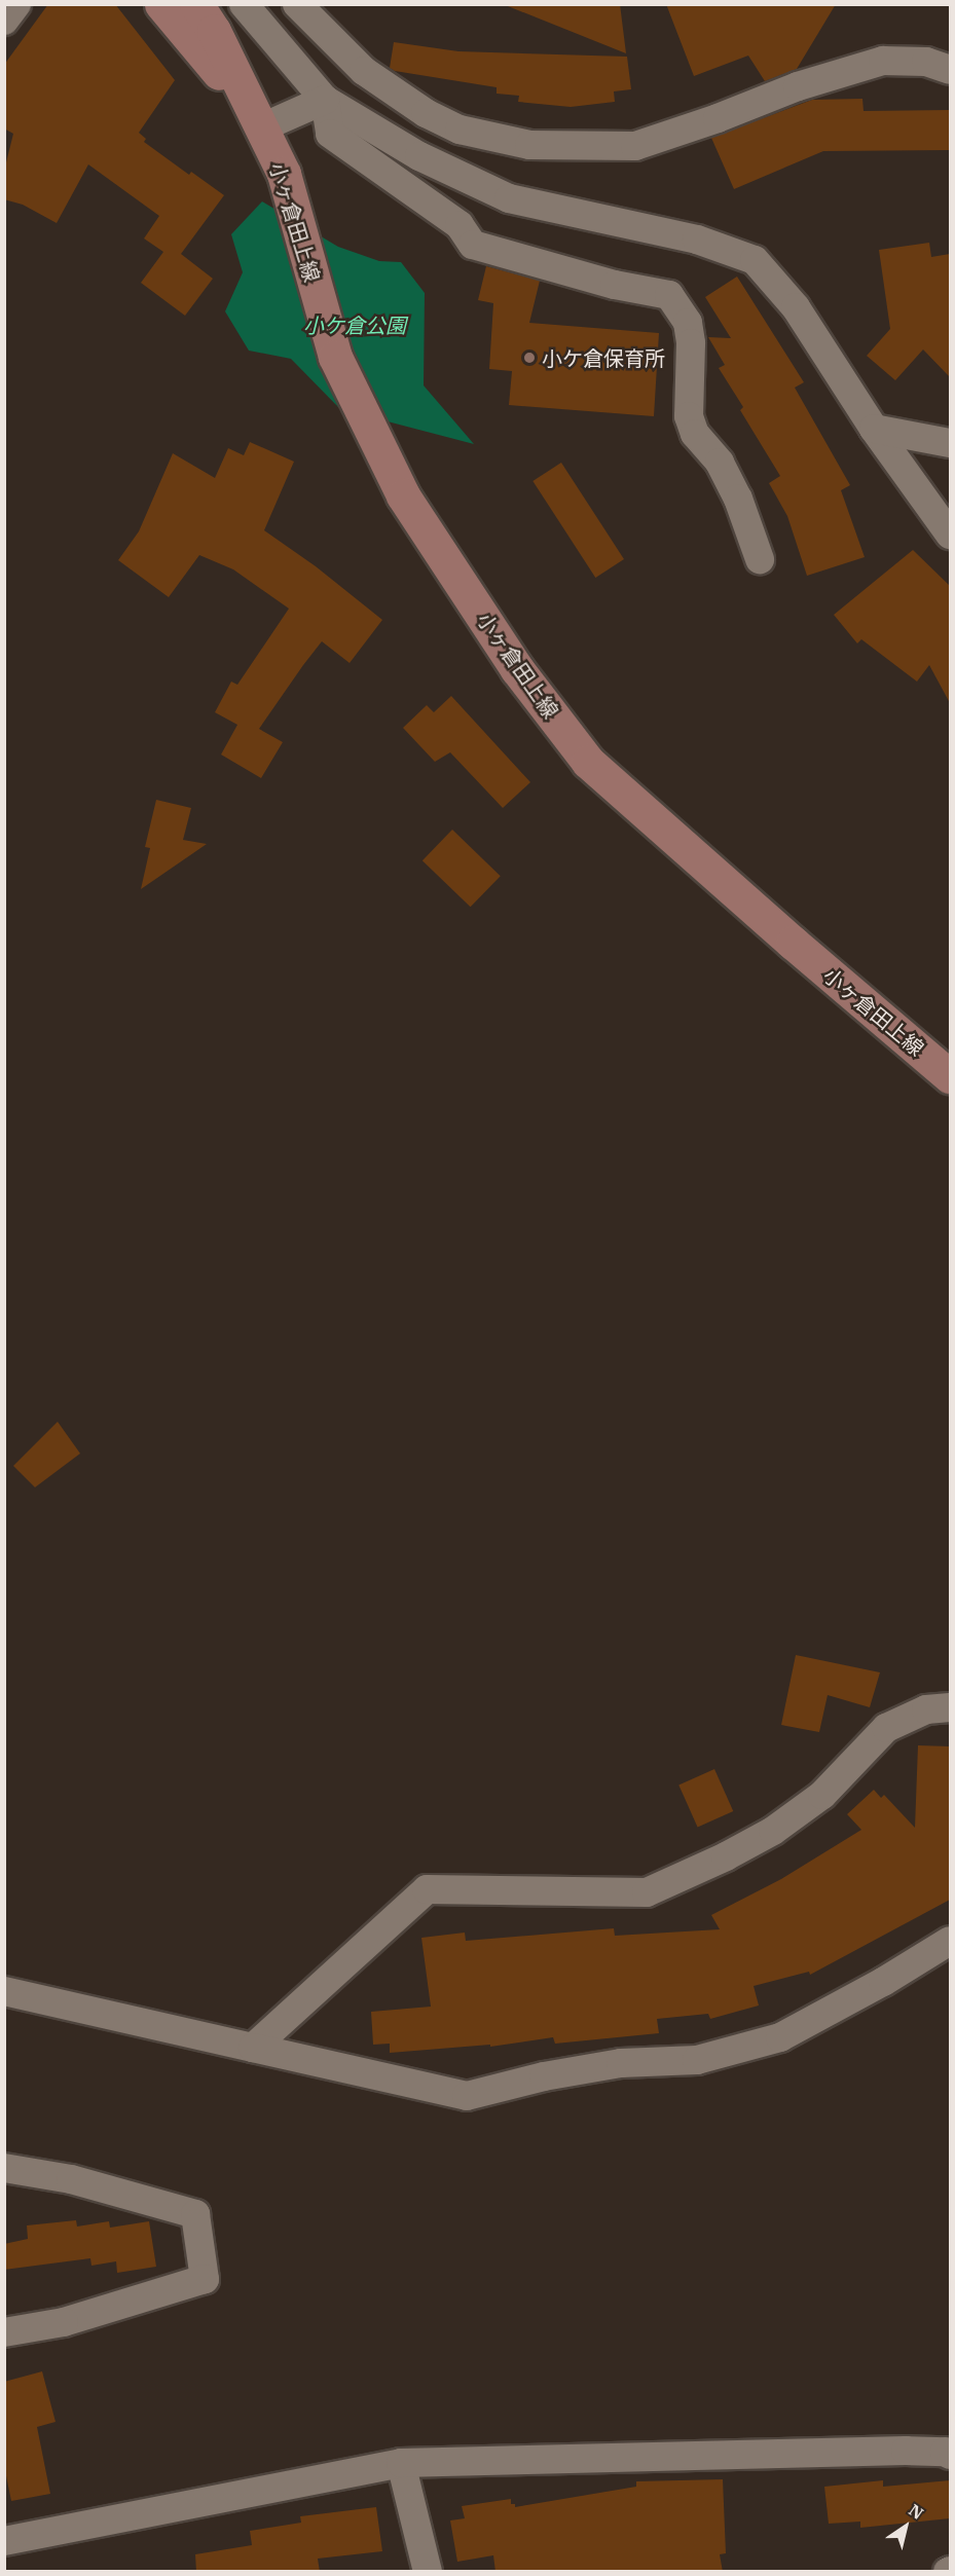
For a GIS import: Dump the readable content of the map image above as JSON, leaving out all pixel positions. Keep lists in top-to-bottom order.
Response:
{
  "streets": {
    "main road": ["小ヶ倉田上線"]
  },
  "parks": ["小ケ倉公園"],
  "places": ["小ケ倉保育所"],
  "north": "top right"
}
